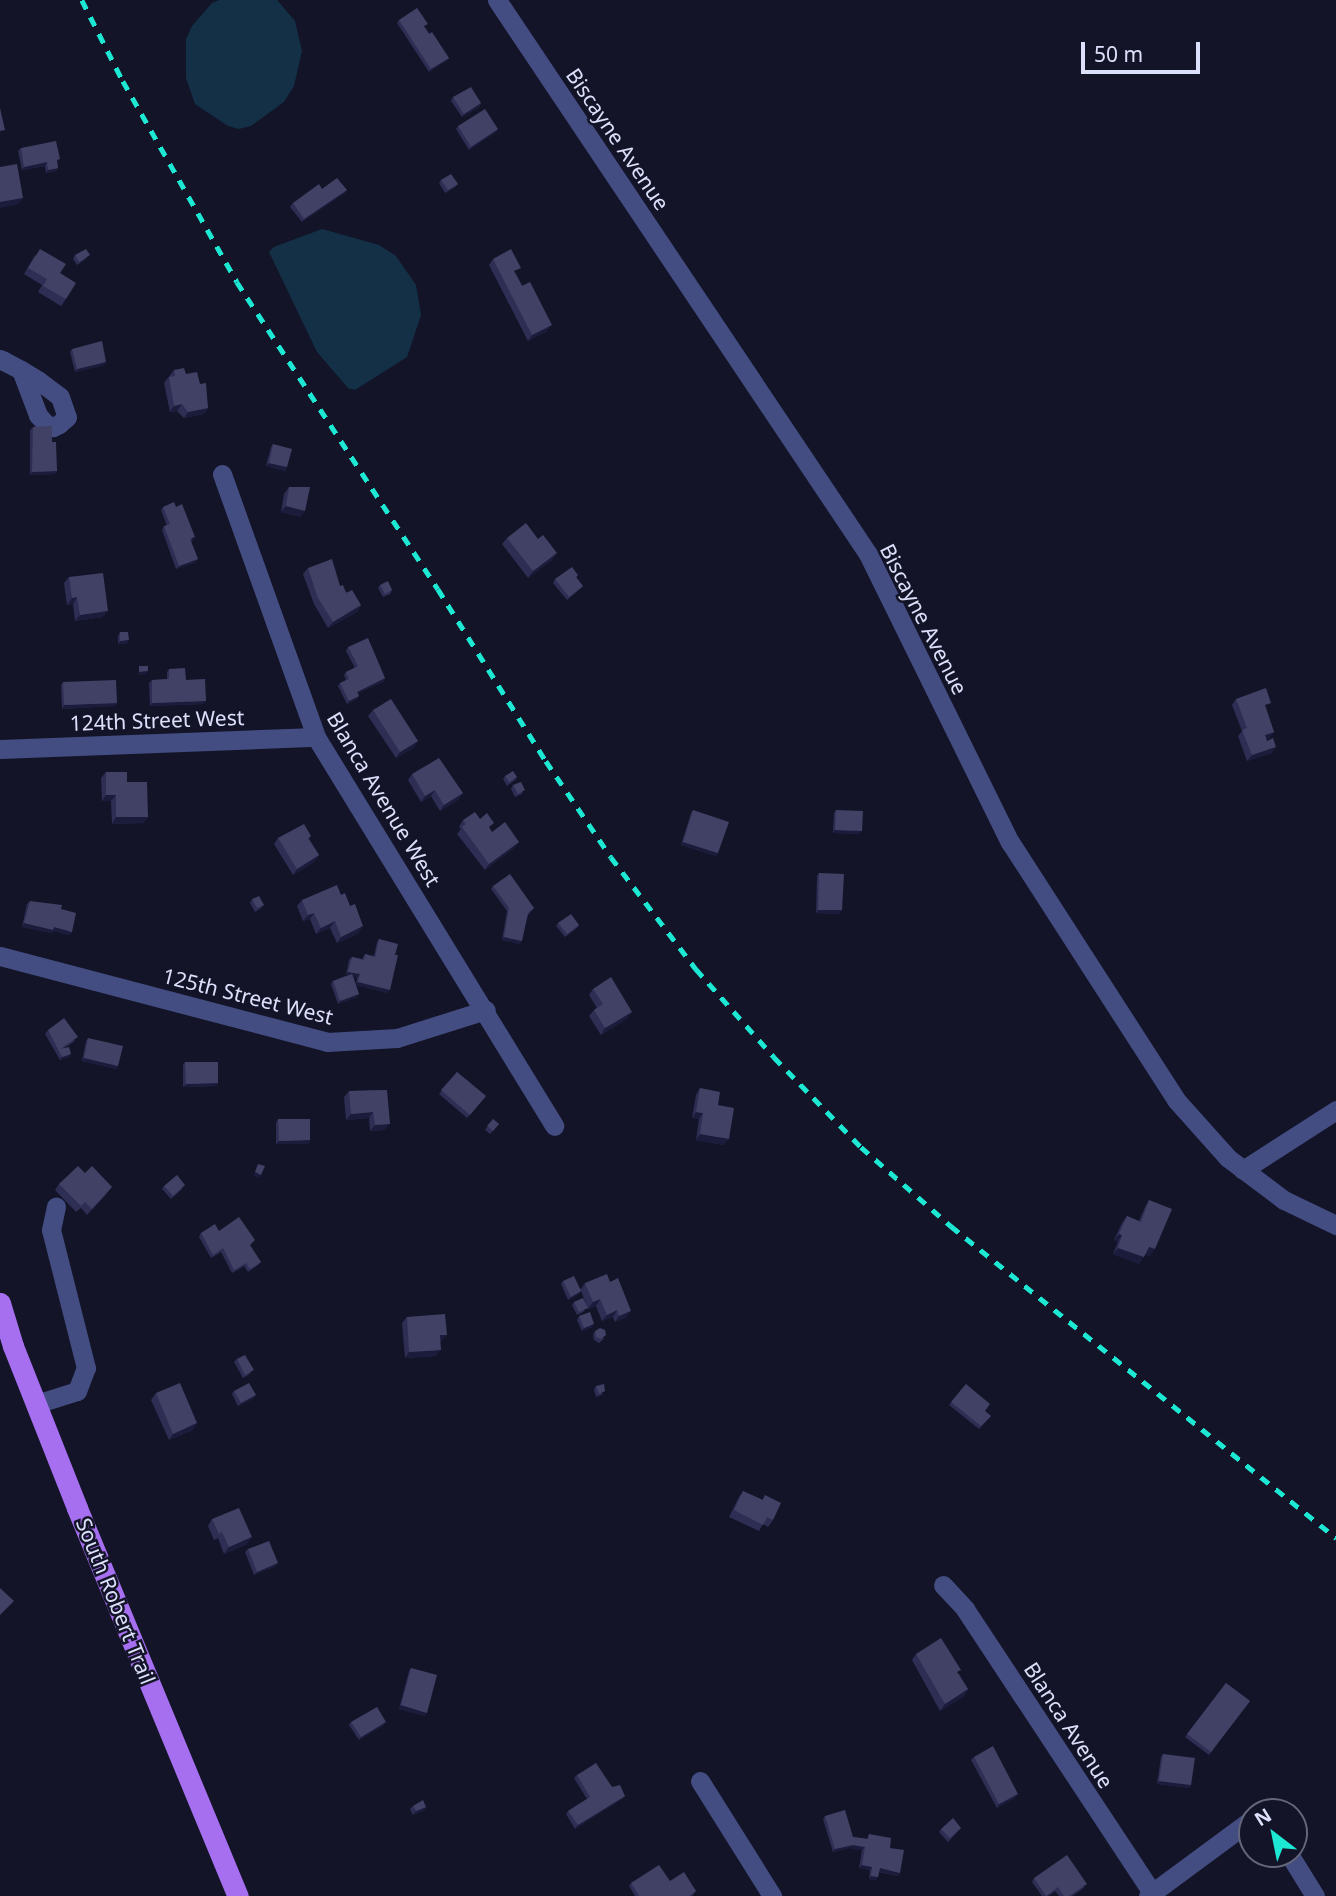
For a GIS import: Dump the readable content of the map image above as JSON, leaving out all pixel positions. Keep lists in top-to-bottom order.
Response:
{
  "streets": {
    "main road": ["South Robert Trail"],
    "street": [
      "Biscayne Avenue",
      "124th Street West",
      "Blanca Avenue West",
      "125th Street West",
      "Blanca Avenue"
    ]
  },
  "crossings": [
    ["124th Street West", "Blanca Avenue West"],
    ["Blanca Avenue West", "125th Street West"]
  ],
  "scale_bar": "50 m",
  "north": "top left"
}
